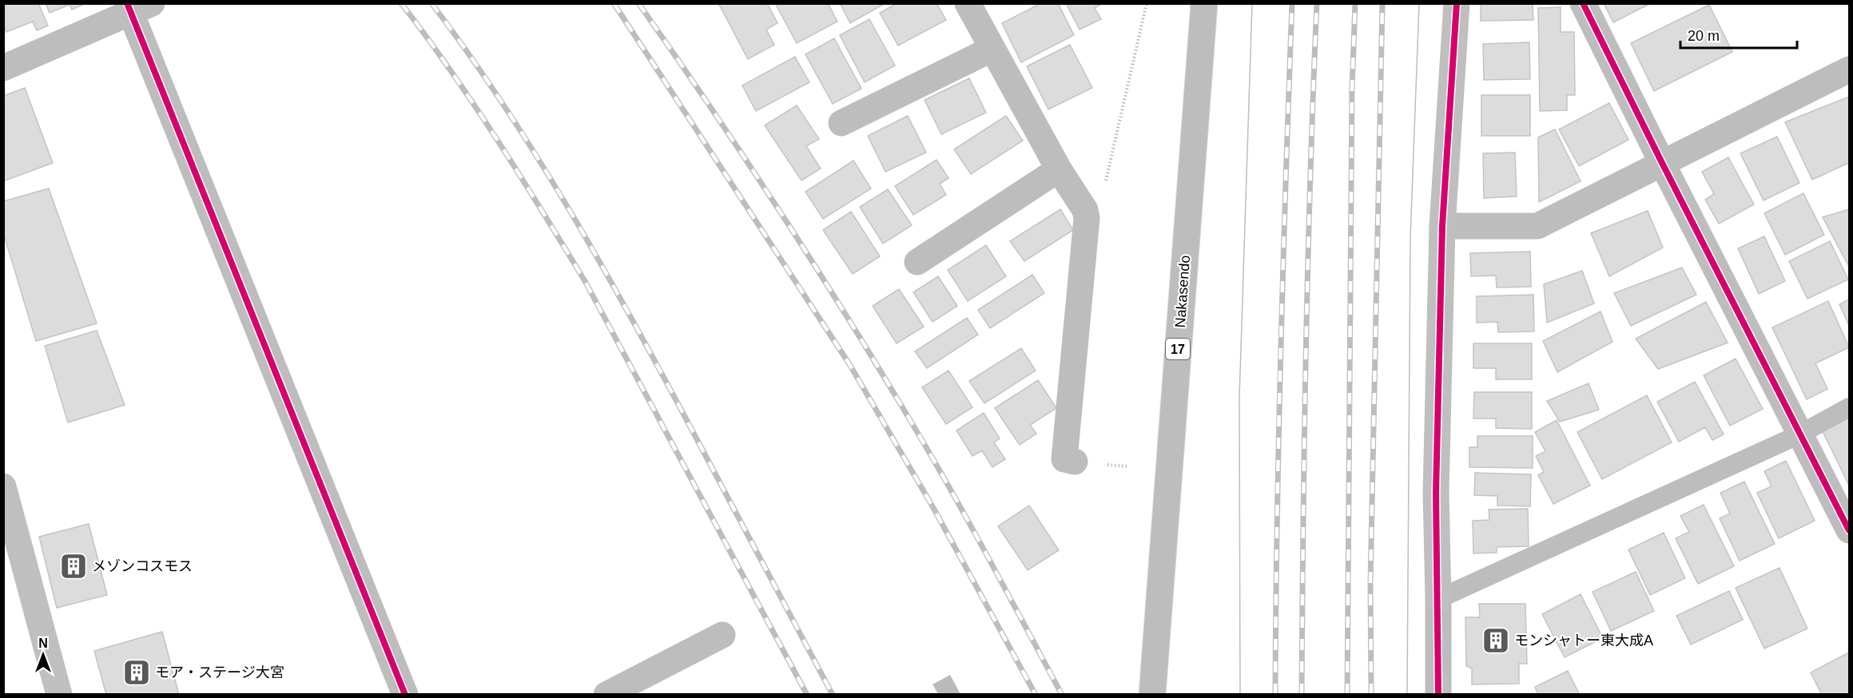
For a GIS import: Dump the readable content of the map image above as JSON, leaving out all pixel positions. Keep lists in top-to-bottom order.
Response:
{
  "streets": {
    "main road": ["Nakasendo", "17"]
  },
  "places": {
    "building": ["メゾンコスモス", "モンシャトー東大成A", "モア・ステージ大宮"]
  },
  "scale_bar": "20 m",
  "north": "top"
}
